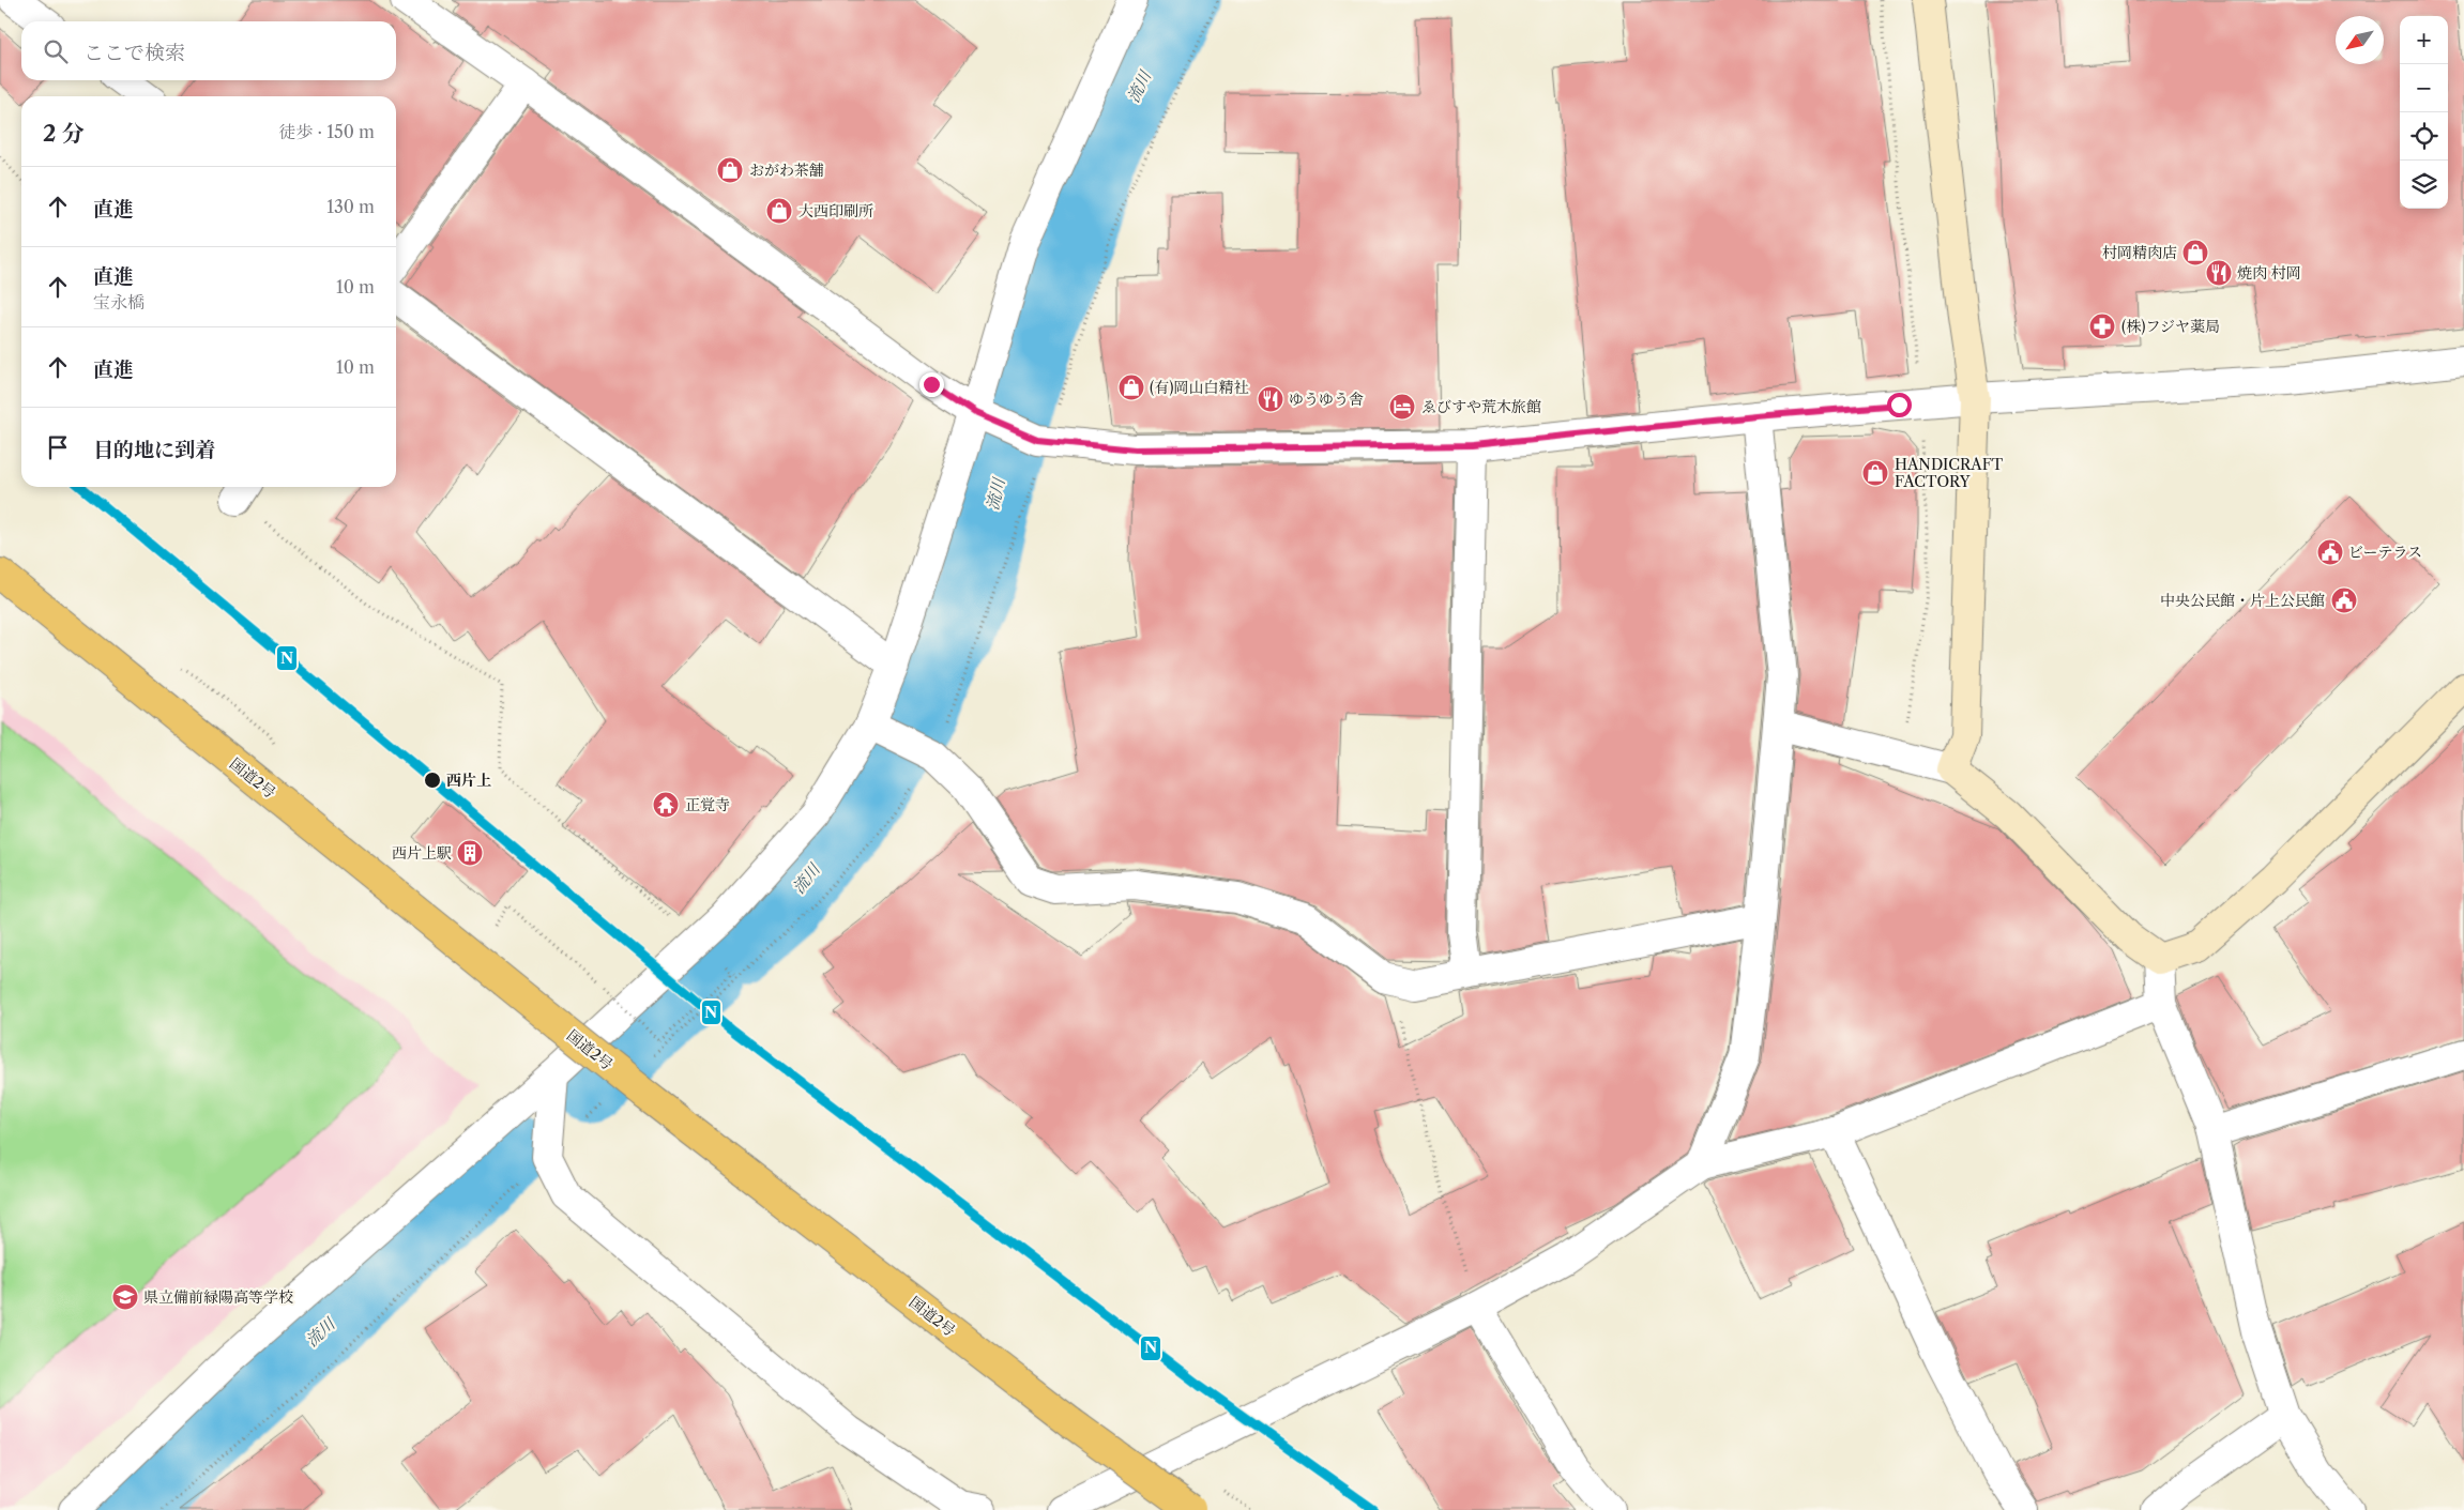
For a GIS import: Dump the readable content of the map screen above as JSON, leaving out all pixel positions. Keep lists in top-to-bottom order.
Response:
{
  "streets": {
    "highway": ["国道2号"]
  },
  "water": ["流川"],
  "places": {
    "shop": [
      "おがわ茶舗",
      "大西印刷所",
      "村岡精肉店",
      "(有)岡山白精社",
      "HANDICRAFT FACTORY"
    ],
    "restaurant": ["焼肉 村岡", "ゆうゆう舎"],
    "pharmacy": ["(株)フジヤ薬局"],
    "hotel": ["ゑびすや荒木旅館"],
    "public building": ["ビーテラス", "中央公民館・片上公民館"],
    "other": ["西片上"],
    "temple": ["正覚寺"],
    "building": ["西片上駅"],
    "school or university": ["県立備前緑陽高等学校"]
  },
  "lines": ["transit line N"],
  "north": "bottom left",
  "page": {
    "map_buttons": ["+", "−"],
    "search": "ここで検索",
    "heading": ["2 分", "徒歩 · 150 m"],
    "list": [
      ["直進", "130 m"],
      ["直進", "宝永橋", "10 m"],
      ["直進", "10 m"],
      "目的地に到着"
    ]
  }
}
